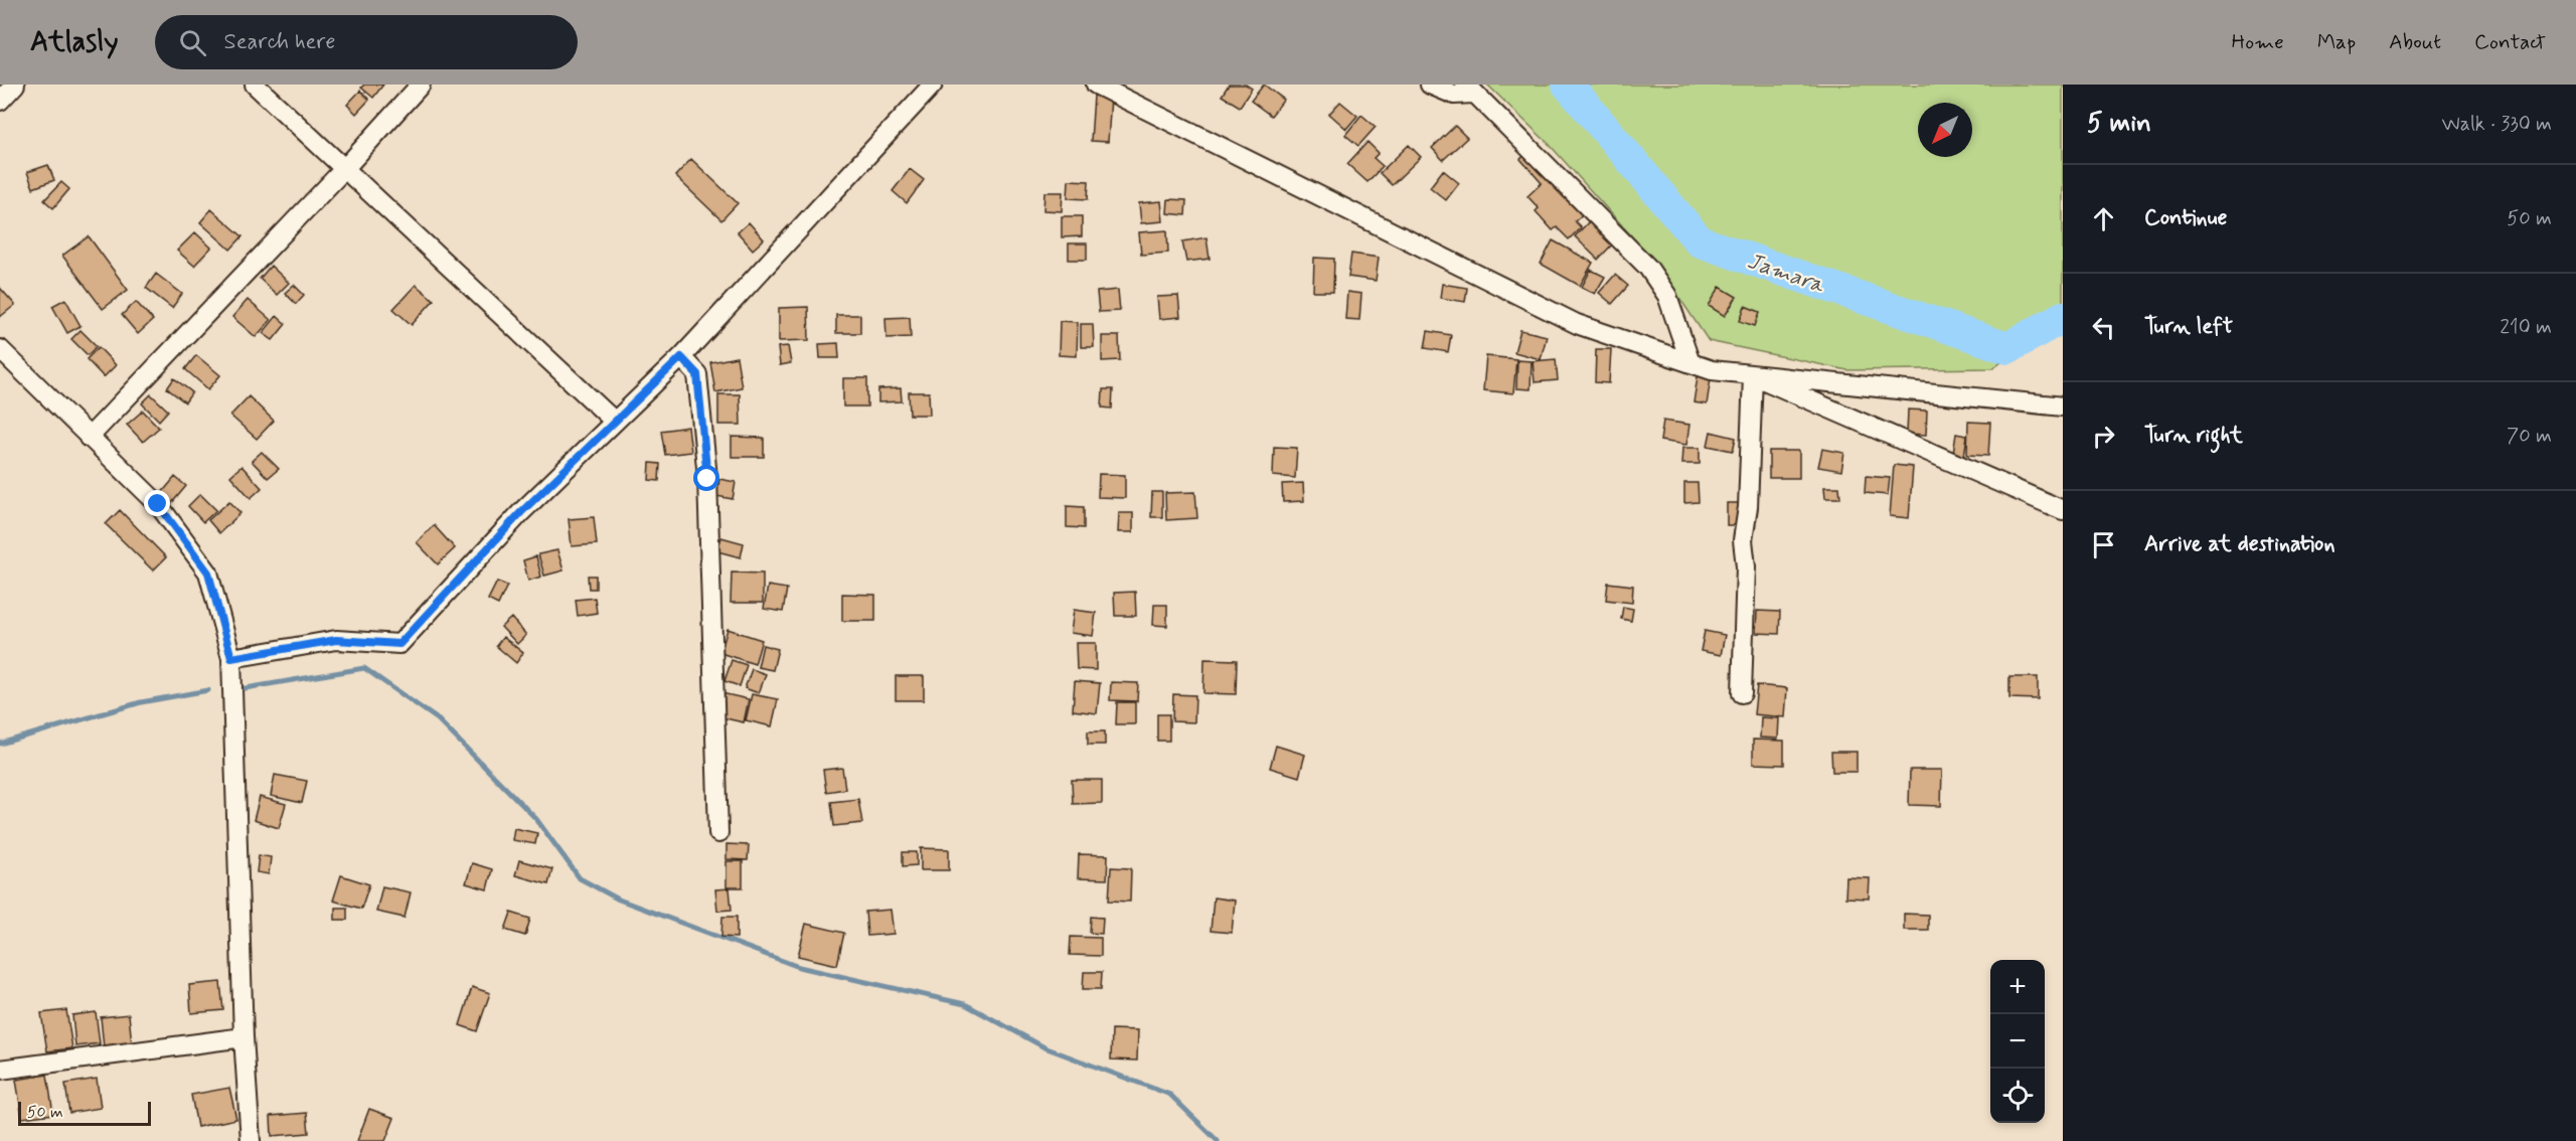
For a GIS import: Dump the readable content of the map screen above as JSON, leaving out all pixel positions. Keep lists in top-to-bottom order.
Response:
{
  "water": ["Jamara"],
  "scale_bar": "50 m",
  "north": "bottom left",
  "page": {
    "header": "Atlasly",
    "search": "Search here",
    "nav": [
      "Home",
      "Map",
      "About",
      "Contact"
    ],
    "heading": ["5 min", "Walk · 330 m"],
    "list": [
      ["Continue", "50 m"],
      ["Turn left", "210 m"],
      ["Turn right", "70 m"],
      "Arrive at destination"
    ],
    "map_buttons": ["+", "−"],
    "scale": "50 m"
  }
}
